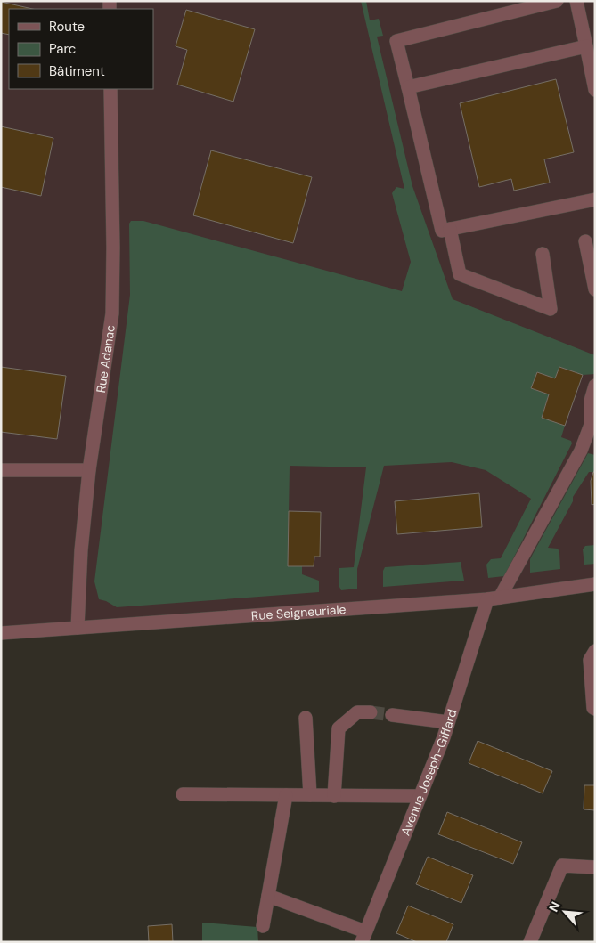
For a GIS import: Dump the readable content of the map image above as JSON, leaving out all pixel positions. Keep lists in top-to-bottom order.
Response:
{
  "streets": {
    "street": ["Rue Adanac", "Rue Seigneuriale", "Avenue Joseph-Giffard"]
  },
  "crossings": [
    ["Rue Adanac", "Rue Seigneuriale"],
    ["Rue Seigneuriale", "Avenue Joseph-Giffard"]
  ],
  "legend": ["Route", "Parc", "Bâtiment"],
  "north": "top left"
}
